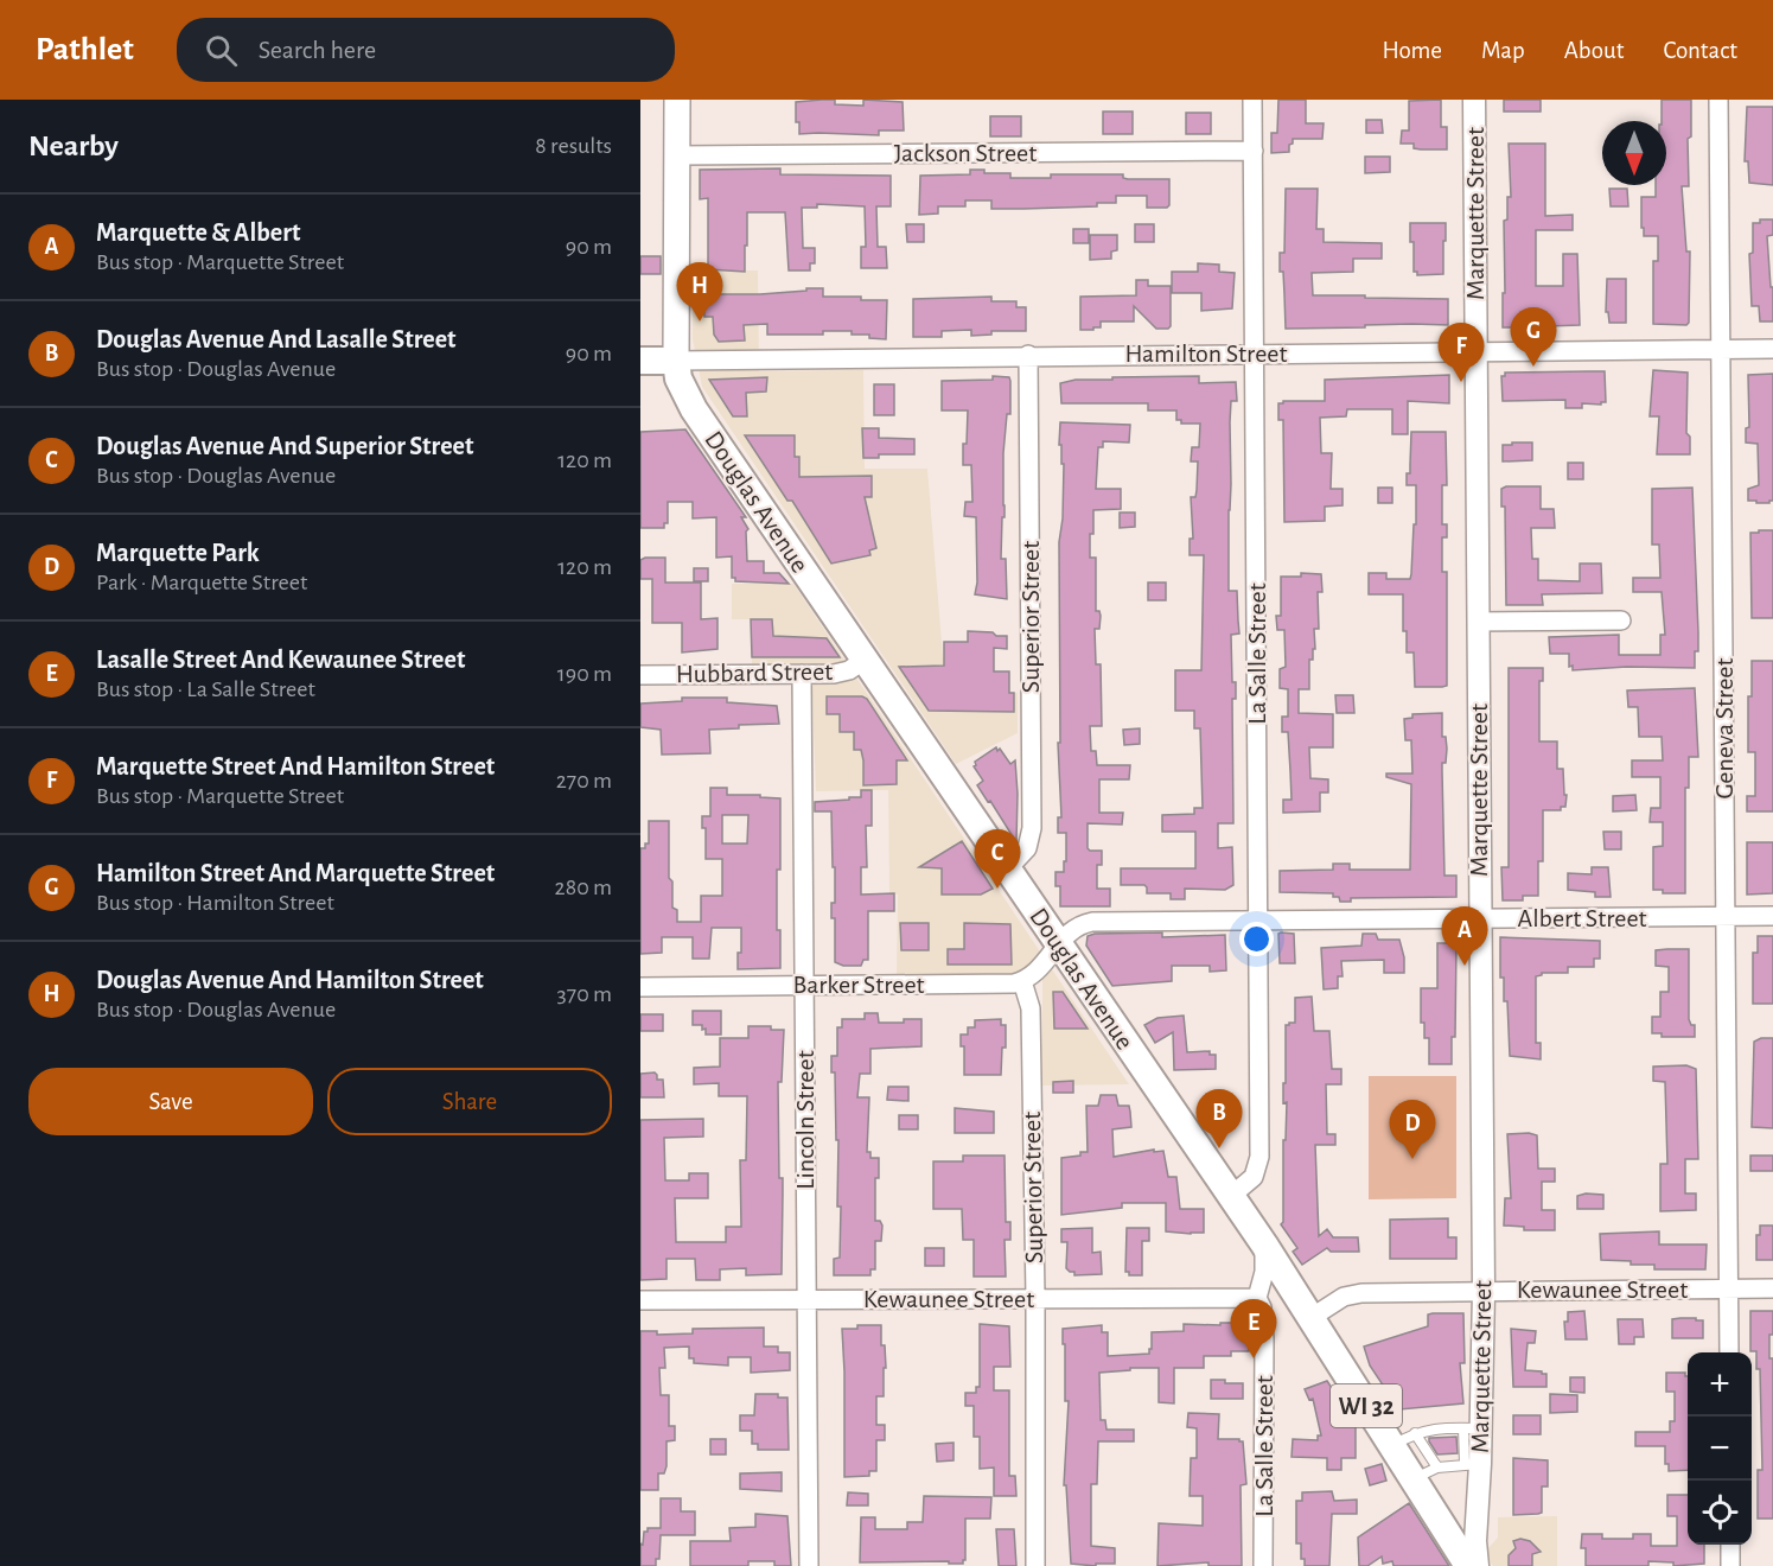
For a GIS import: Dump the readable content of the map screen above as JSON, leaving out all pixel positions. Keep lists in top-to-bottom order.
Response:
{
  "streets": {
    "main road": ["Hamilton Street", "Douglas Avenue", "WI 32"],
    "street": [
      "Jackson Street",
      "Marquette Street",
      "Superior Street",
      "La Salle Street",
      "Hubbard Street",
      "Geneva Street",
      "Albert Street",
      "Barker Street",
      "Lincoln Street",
      "Kewaunee Street"
    ]
  },
  "crossings": [
    ["Jackson Street", "Douglas Avenue"],
    ["Jackson Street", "La Salle Street"],
    ["Marquette Street", "Hamilton Street"],
    ["Marquette Street", "Albert Street"],
    ["Marquette Street", "Kewaunee Street"],
    ["Hamilton Street", "Douglas Avenue"],
    ["Hamilton Street", "Superior Street"],
    ["Hamilton Street", "La Salle Street"],
    ["Hamilton Street", "Geneva Street"],
    ["Douglas Avenue", "Superior Street"],
    ["Douglas Avenue", "La Salle Street"],
    ["Douglas Avenue", "Hubbard Street"],
    ["Douglas Avenue", "Albert Street"],
    ["Douglas Avenue", "Kewaunee Street"],
    ["Superior Street", "Barker Street"],
    ["Superior Street", "Kewaunee Street"],
    ["La Salle Street", "Albert Street"],
    ["La Salle Street", "Kewaunee Street"],
    ["Hubbard Street", "Lincoln Street"],
    ["Geneva Street", "Albert Street"],
    ["Geneva Street", "Kewaunee Street"],
    ["Barker Street", "Lincoln Street"],
    ["Lincoln Street", "Kewaunee Street"]
  ],
  "north": "bottom",
  "page": {
    "header": "Pathlet",
    "search": "Search here",
    "nav": [
      "Home",
      "Map",
      "About",
      "Contact"
    ],
    "heading": ["Nearby", "8 results"],
    "list": [
      {
        "mark": "A",
        "name": "Marquette & Albert",
        "note": "Bus stop · Marquette Street",
        "value": "90 m"
      },
      {
        "mark": "B",
        "name": "Douglas Avenue And Lasalle Street",
        "note": "Bus stop · Douglas Avenue",
        "value": "90 m"
      },
      {
        "mark": "C",
        "name": "Douglas Avenue And Superior Street",
        "note": "Bus stop · Douglas Avenue",
        "value": "120 m"
      },
      {
        "mark": "D",
        "name": "Marquette Park",
        "note": "Park · Marquette Street",
        "value": "120 m"
      },
      {
        "mark": "E",
        "name": "Lasalle Street And Kewaunee Street",
        "note": "Bus stop · La Salle Street",
        "value": "190 m"
      },
      {
        "mark": "F",
        "name": "Marquette Street And Hamilton Street",
        "note": "Bus stop · Marquette Street",
        "value": "270 m"
      },
      {
        "mark": "G",
        "name": "Hamilton Street And Marquette Street",
        "note": "Bus stop · Hamilton Street",
        "value": "280 m"
      },
      {
        "mark": "H",
        "name": "Douglas Avenue And Hamilton Street",
        "note": "Bus stop · Douglas Avenue",
        "value": "370 m"
      }
    ],
    "pins": [
      "H",
      "G",
      "F",
      "C",
      "A",
      "B",
      "D",
      "E"
    ],
    "buttons": ["Save", "Share"],
    "map_buttons": ["+", "−"]
  }
}
